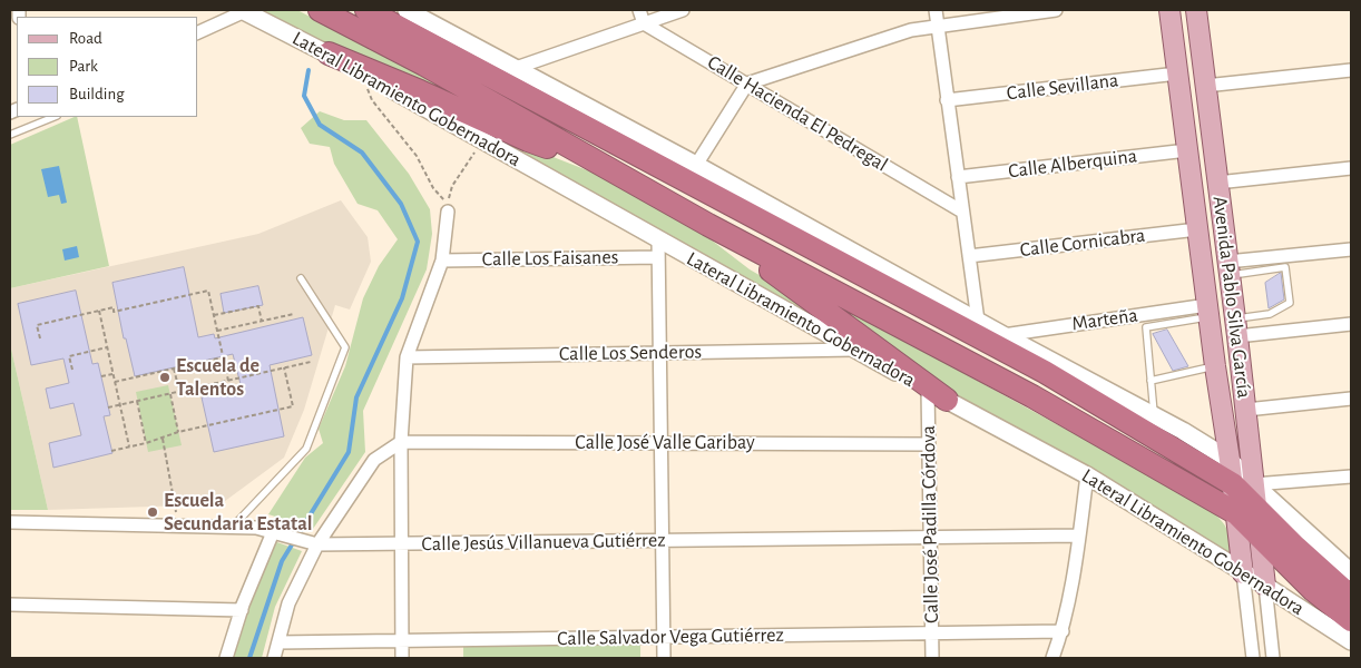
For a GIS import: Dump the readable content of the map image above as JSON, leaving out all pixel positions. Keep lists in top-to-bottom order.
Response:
{
  "streets": {
    "main road": ["Avenida Pablo Silva García"],
    "street": [
      "Calle Sevillana",
      "Lateral Libramiento Gobernadora",
      "Calle Hacienda El Pedregal",
      "Calle Alberquina",
      "Calle Cornicabra",
      "Calle Los Faisanes",
      "Marteña",
      "Calle Los Senderos",
      "Calle José Valle Garibay",
      "Calle José Padilla Córdova",
      "Calle Jesús Villanueva Gutiérrez",
      "Calle Salvador Vega Gutiérrez"
    ]
  },
  "crossings": [
    ["Calle Sevillana", "Avenida Pablo Silva García"],
    ["Lateral Libramiento Gobernadora", "Avenida Pablo Silva García"],
    ["Lateral Libramiento Gobernadora", "Calle Los Senderos"],
    ["Lateral Libramiento Gobernadora", "Calle José Padilla Córdova"],
    ["Calle Alberquina", "Avenida Pablo Silva García"],
    ["Calle Cornicabra", "Avenida Pablo Silva García"],
    ["Avenida Pablo Silva García", "Marteña"],
    ["Calle José Valle Garibay", "Calle José Padilla Córdova"],
    ["Calle José Padilla Córdova", "Calle Jesús Villanueva Gutiérrez"],
    ["Calle José Padilla Córdova", "Calle Salvador Vega Gutiérrez"]
  ],
  "places": ["Escuela de Talentos", "Escuela Secundaria Estatal"],
  "legend": ["Road", "Park", "Building"]
}
